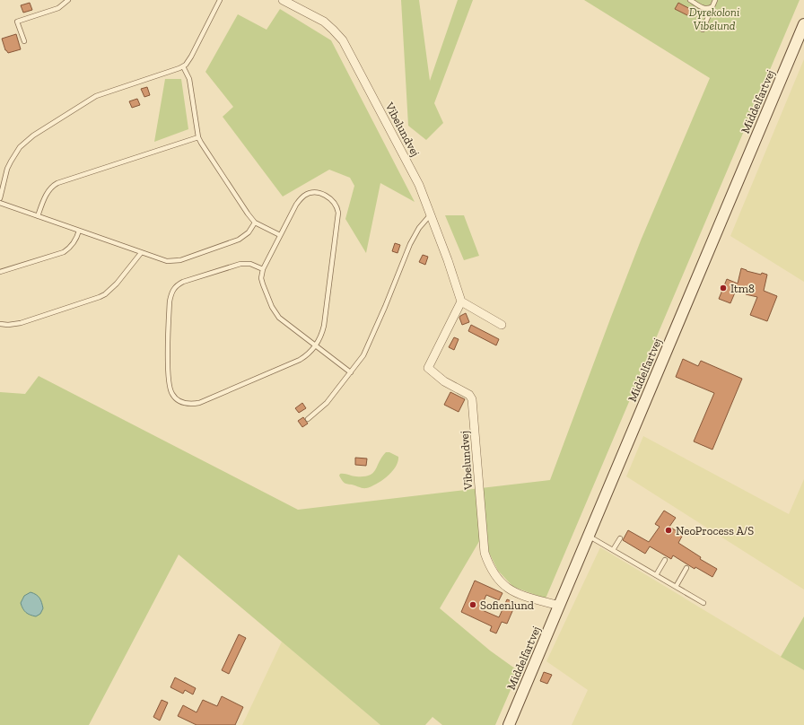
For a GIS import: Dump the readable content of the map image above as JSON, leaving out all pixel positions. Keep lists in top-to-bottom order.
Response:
{
  "streets": {
    "main road": ["Middelfartvej"],
    "street": ["Vibelundvej"]
  },
  "crossings": [
    ["Middelfartvej", "Vibelundvej"]
  ],
  "parks": ["Dyrekoloni Vibelund"],
  "places": ["Itm8", "NeoProcess A/S", "Sofienlund"]
}
